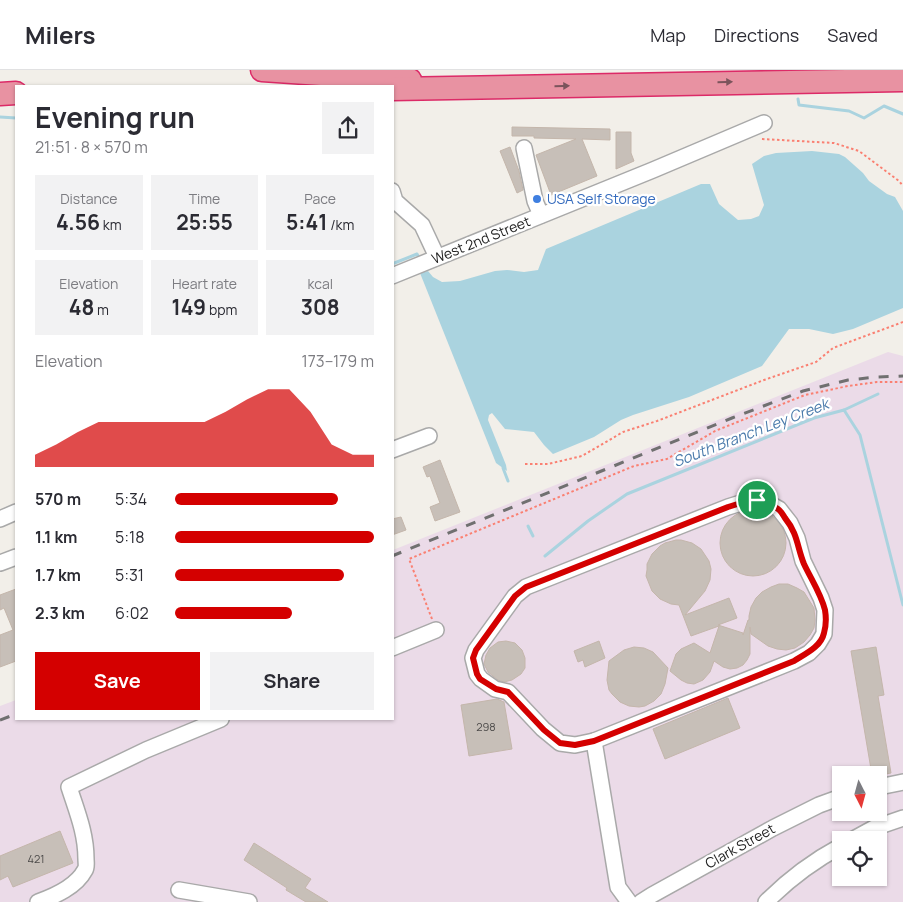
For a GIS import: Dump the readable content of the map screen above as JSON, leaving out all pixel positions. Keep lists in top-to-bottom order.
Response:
{
  "streets": {
    "street": ["West 2nd Street", "Clark Street"]
  },
  "water": ["South Branch Ley Creek"],
  "places": ["USA Self Storage"],
  "house_numbers": ["298", "421"],
  "north": "bottom",
  "page": {
    "header": "Milers",
    "nav": ["Map", "Directions", "Saved"],
    "heading": ["Evening run", "21:51 · 8 × 570 m"],
    "stats": [
      ["Distance", "4.56 km"],
      ["Time", "25:55"],
      ["Pace", "5:41 /km"],
      ["Elevation", "48 m"],
      ["Heart rate", "149 bpm"],
      ["kcal", "308"]
    ],
    "chart": ["Elevation", "173–179 m"],
    "list": [
      {
        "name": "570 m",
        "note": "5:34"
      },
      {
        "name": "1.1 km",
        "note": "5:18"
      },
      {
        "name": "1.7 km",
        "note": "5:31"
      },
      {
        "name": "2.3 km",
        "note": "6:02"
      }
    ],
    "buttons": ["Save", "Share"]
  }
}
